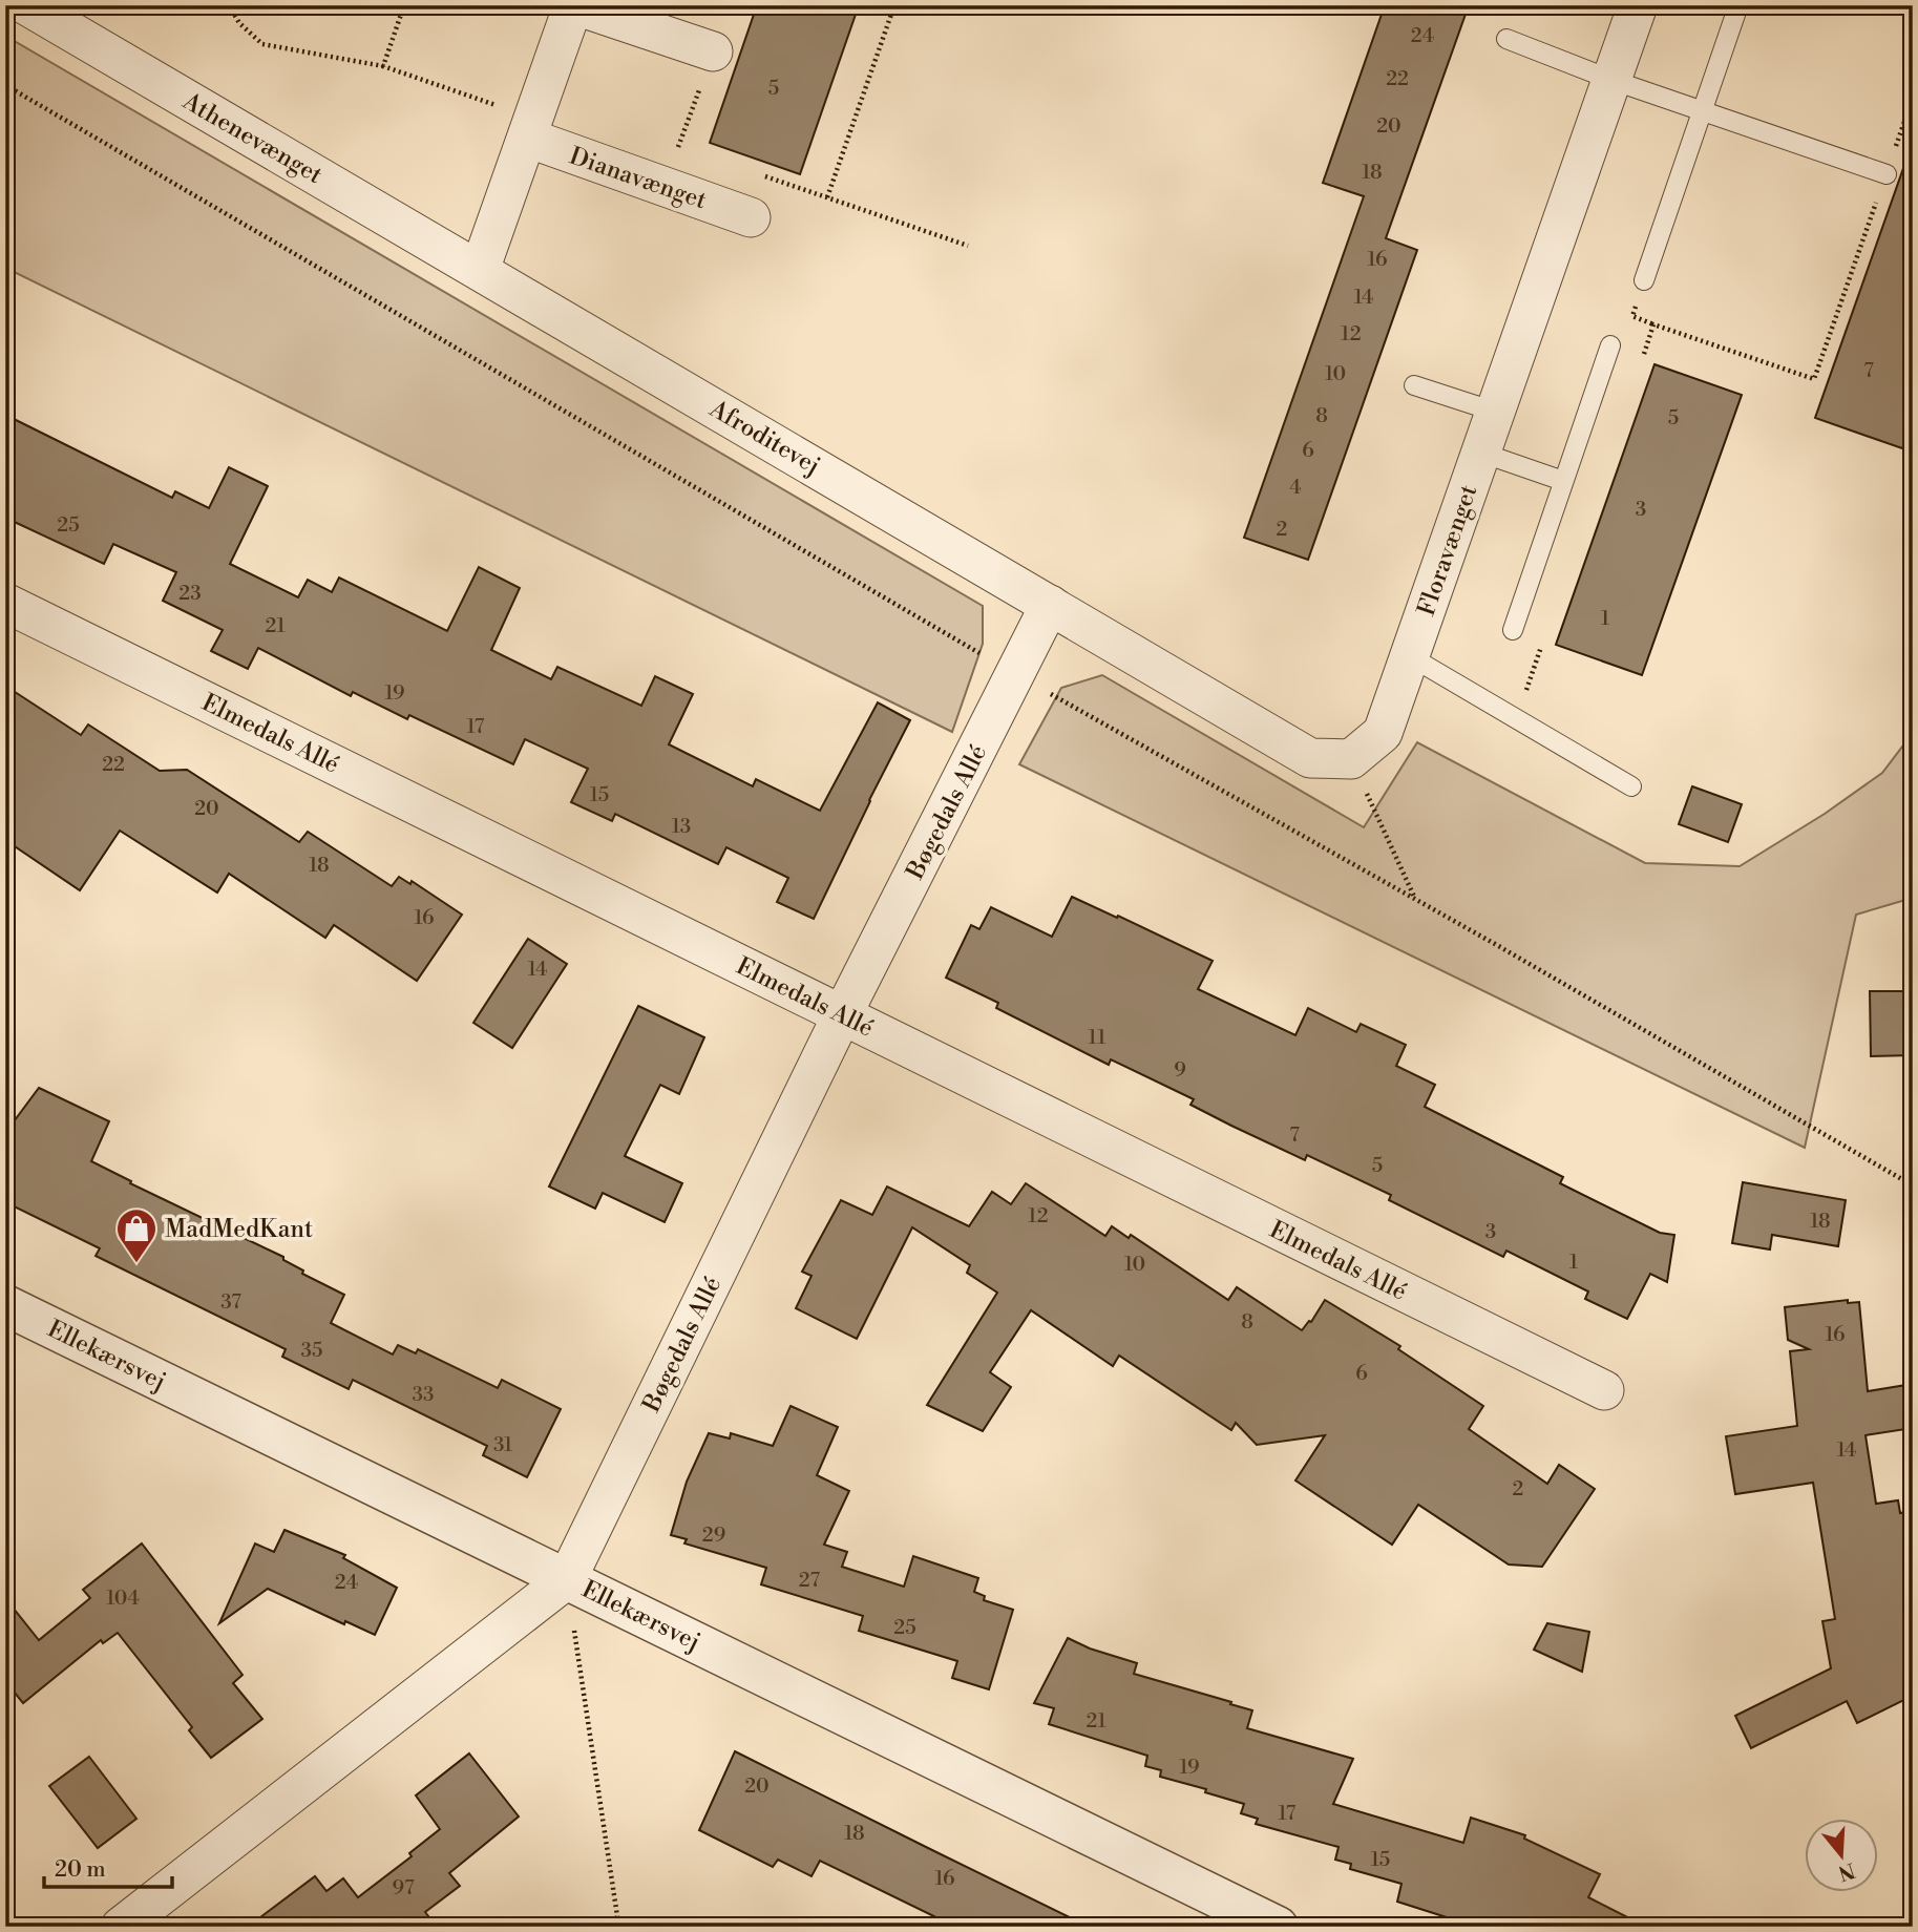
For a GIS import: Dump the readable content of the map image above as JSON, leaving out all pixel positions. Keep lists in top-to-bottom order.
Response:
{
  "streets": {
    "street": [
      "Athenevænget",
      "Dianavænget",
      "Afroditevej",
      "Floravænget",
      "Elmedals Allé",
      "Bøgedals Allé",
      "Ellekærsvej"
    ]
  },
  "crossings": [
    ["Athenevænget", "Afroditevej"],
    ["Afroditevej", "Bøgedals Allé"],
    ["Elmedals Allé", "Bøgedals Allé"],
    ["Bøgedals Allé", "Ellekærsvej"]
  ],
  "places": {
    "shop": ["MadMedKant"]
  },
  "house_numbers": [
    "24",
    "22",
    "5",
    "20",
    "18",
    "16",
    "14",
    "12",
    "7",
    "10",
    "8",
    "5",
    "6",
    "4",
    "3",
    "25",
    "2",
    "23",
    "1",
    "21",
    "19",
    "17",
    "22",
    "15",
    "20",
    "13",
    "18",
    "16",
    "14",
    "11",
    "9",
    "7",
    "5",
    "12",
    "18",
    "3",
    "1",
    "10",
    "37",
    "8",
    "16",
    "35",
    "6",
    "33",
    "31",
    "14",
    "2",
    "29",
    "27",
    "24",
    "104",
    "25",
    "21",
    "19",
    "20",
    "17",
    "18",
    "15",
    "16",
    "97"
  ],
  "scale_bar": "20 m",
  "north": "bottom"
}
